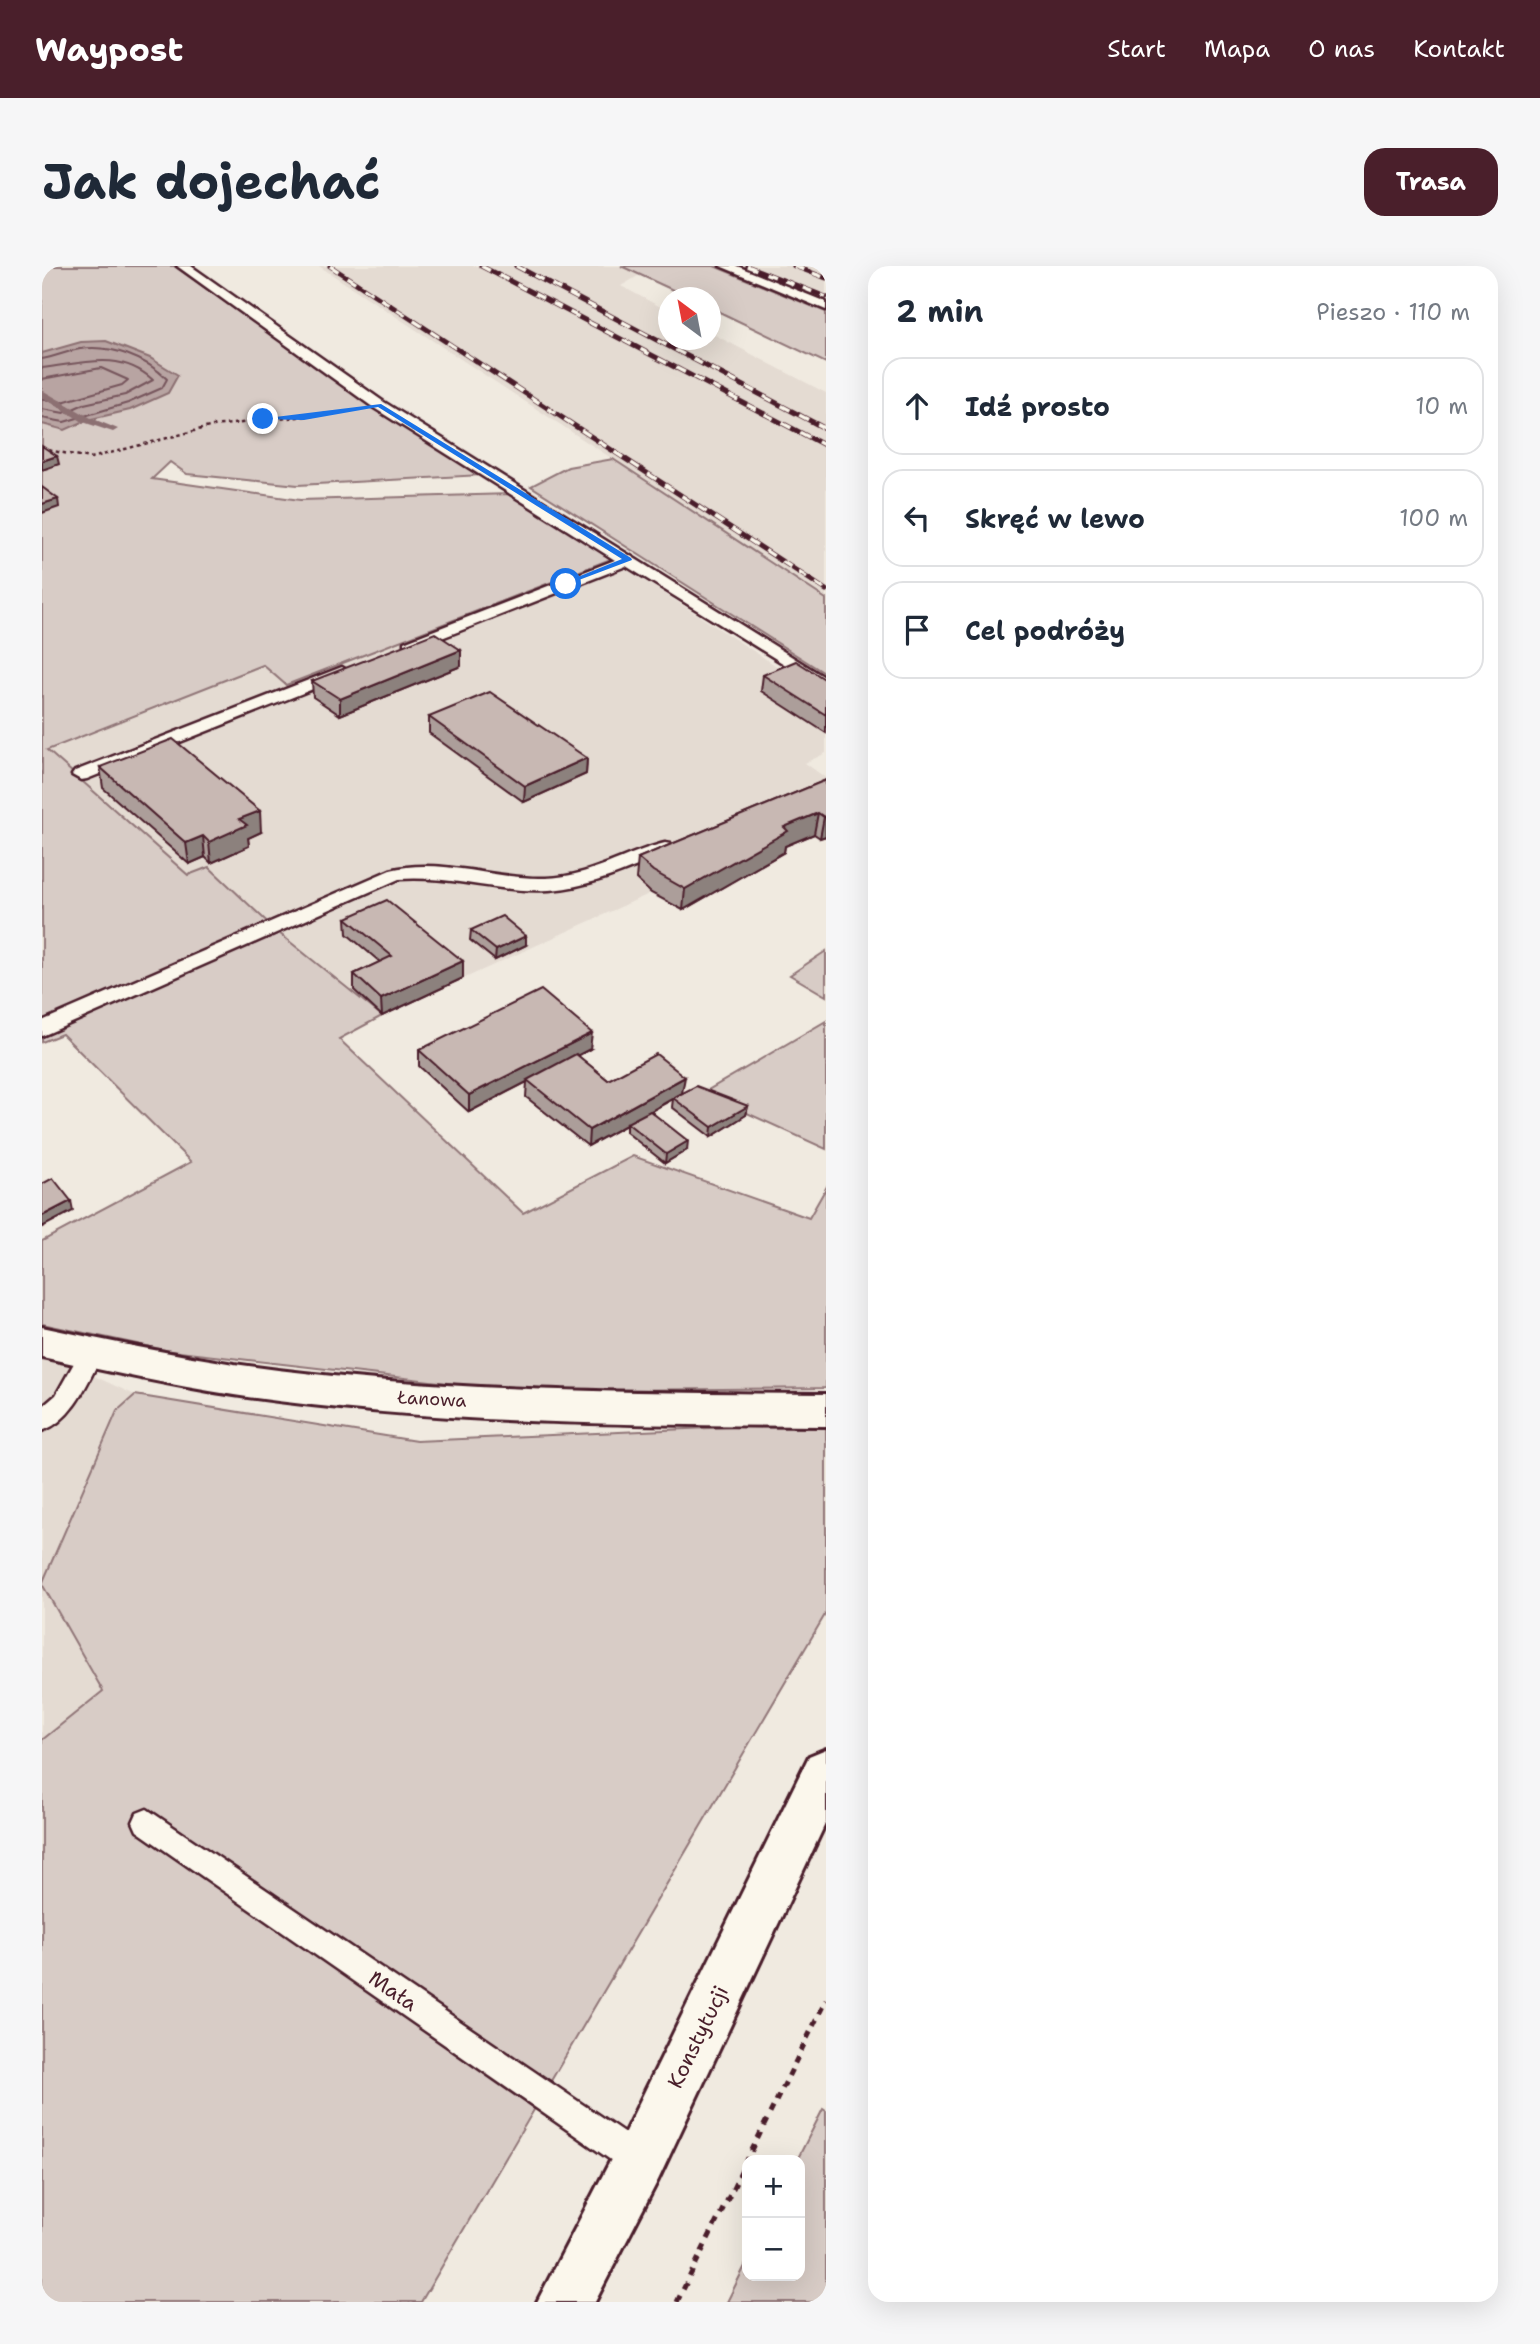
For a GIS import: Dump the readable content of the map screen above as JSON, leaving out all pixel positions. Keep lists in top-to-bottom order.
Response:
{
  "streets": {
    "street": ["Łanowa", "Konstytucji"],
    "lane": ["Mała"]
  },
  "crossings": [
    ["Mała", "Konstytucji"]
  ],
  "north": "top left",
  "page": {
    "header": "Waypost",
    "nav": [
      "Start",
      "Mapa",
      "O nas",
      "Kontakt"
    ],
    "buttons": "Trasa",
    "title": "Jak dojechać",
    "heading": ["2 min", "Pieszo · 110 m"],
    "list": [
      ["Idź prosto", "10 m"],
      ["Skręć w lewo", "100 m"],
      "Cel podróży"
    ],
    "map_buttons": ["+", "−"]
  }
}
